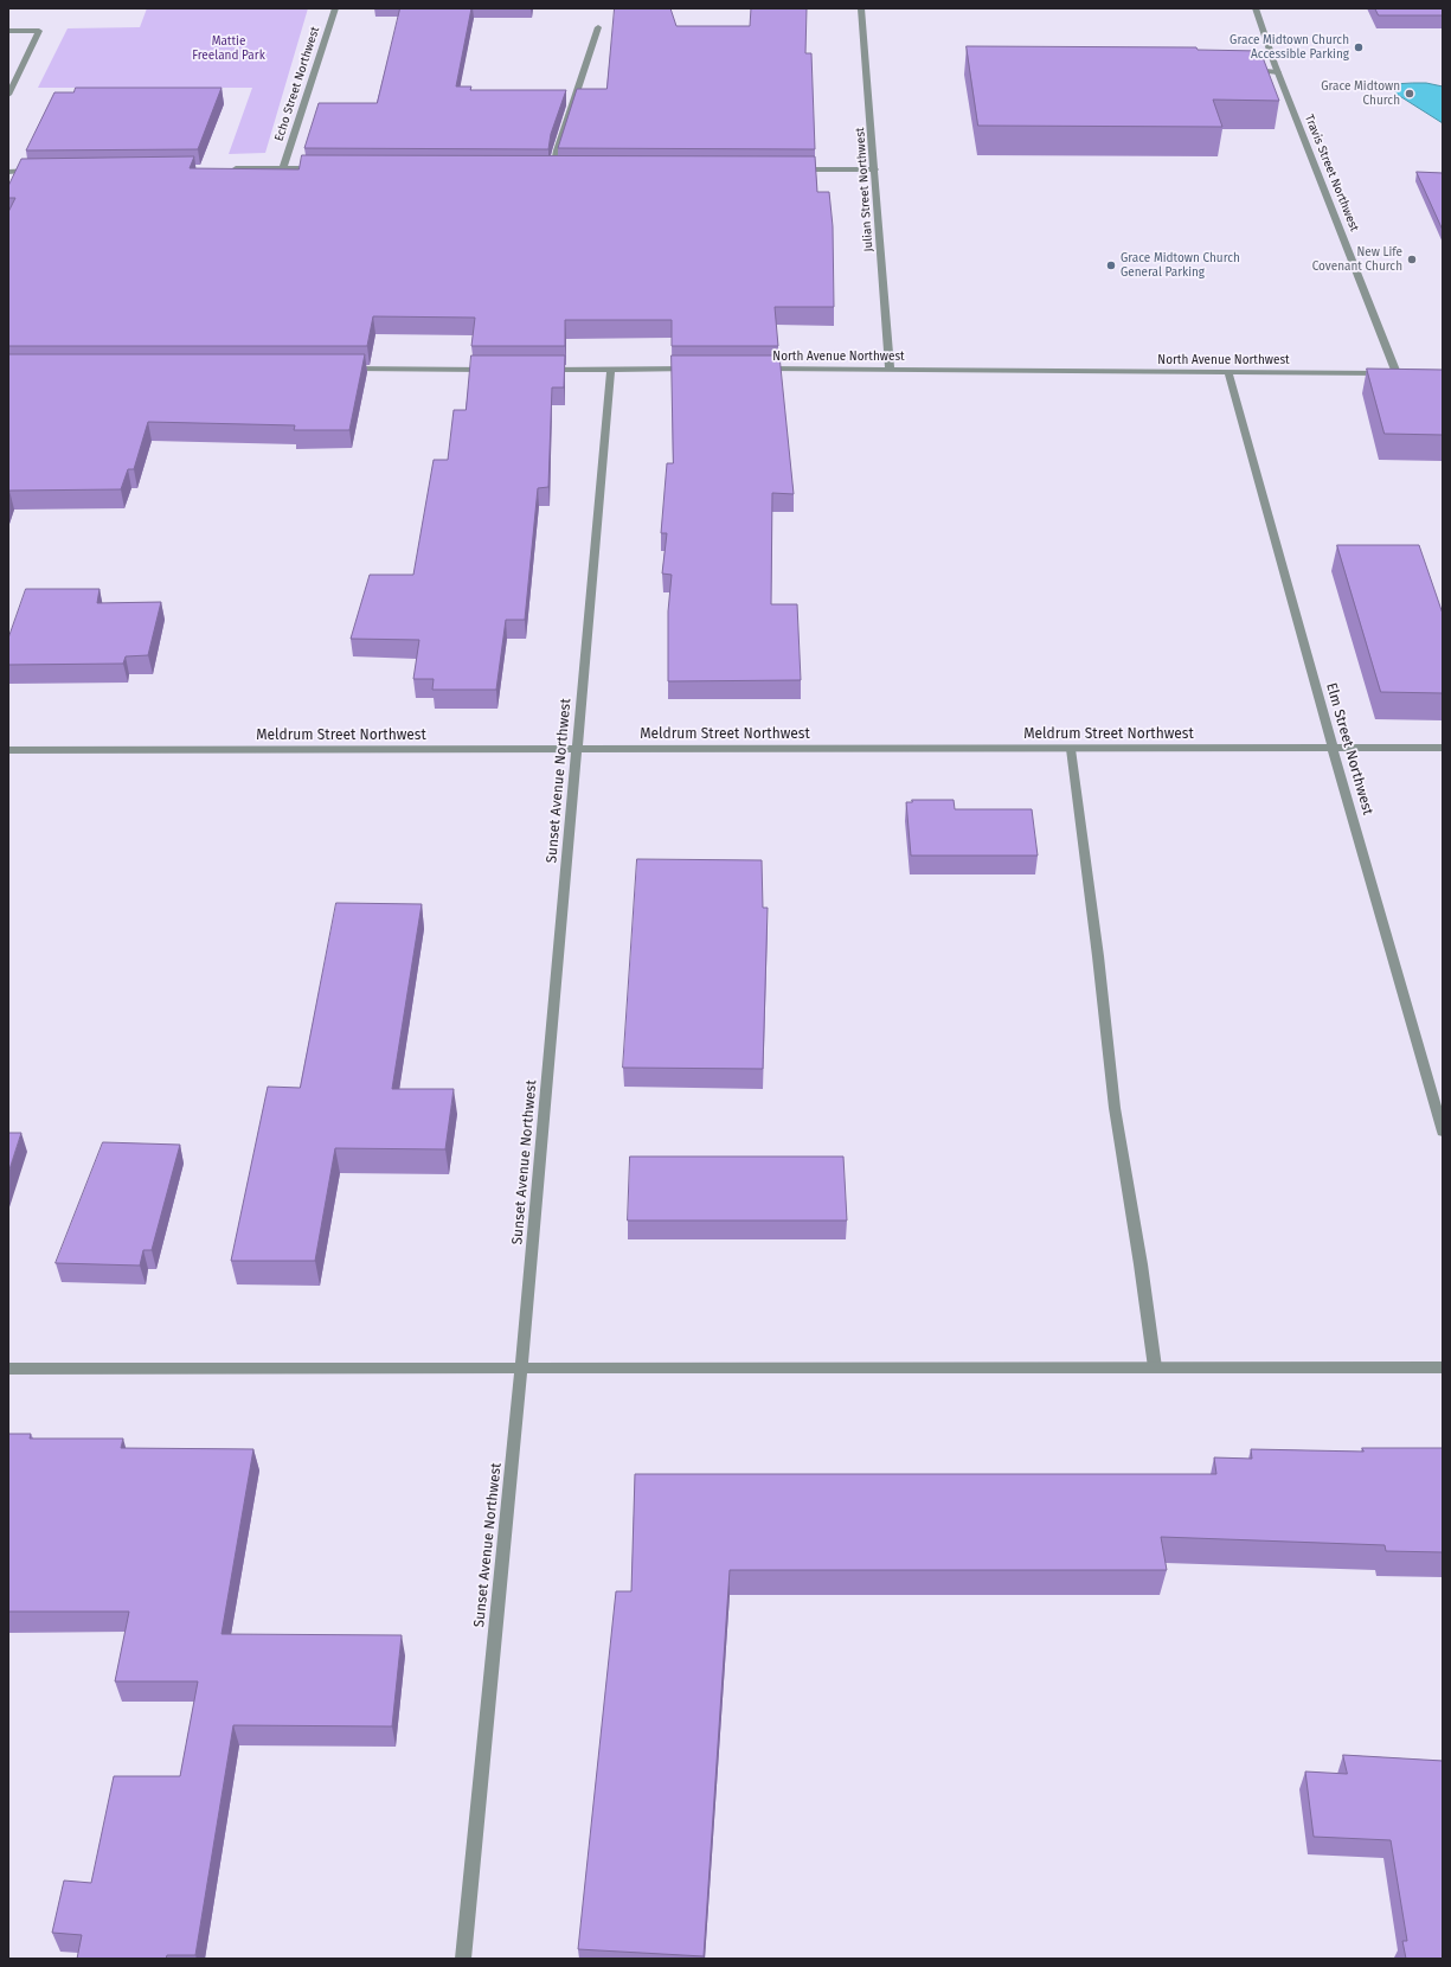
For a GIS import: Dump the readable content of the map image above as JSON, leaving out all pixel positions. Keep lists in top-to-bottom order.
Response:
{
  "streets": {
    "street": [
      "Echo Street Northwest",
      "Travis Street Northwest",
      "Julian Street Northwest",
      "North Avenue Northwest",
      "Meldrum Street Northwest",
      "Elm Street Northwest",
      "Sunset Avenue Northwest"
    ]
  },
  "crossings": [
    ["Travis Street Northwest", "North Avenue Northwest"],
    ["Julian Street Northwest", "North Avenue Northwest"],
    ["North Avenue Northwest", "Elm Street Northwest"],
    ["Meldrum Street Northwest", "Elm Street Northwest"],
    ["Meldrum Street Northwest", "Sunset Avenue Northwest"]
  ],
  "parks": ["Mattie Freeland Park"],
  "places": [
    "Grace Midtown Church Accessible Parking",
    "Grace Midtown Church",
    "New Life Covenant Church",
    "Grace Midtown Church General Parking"
  ]
}
